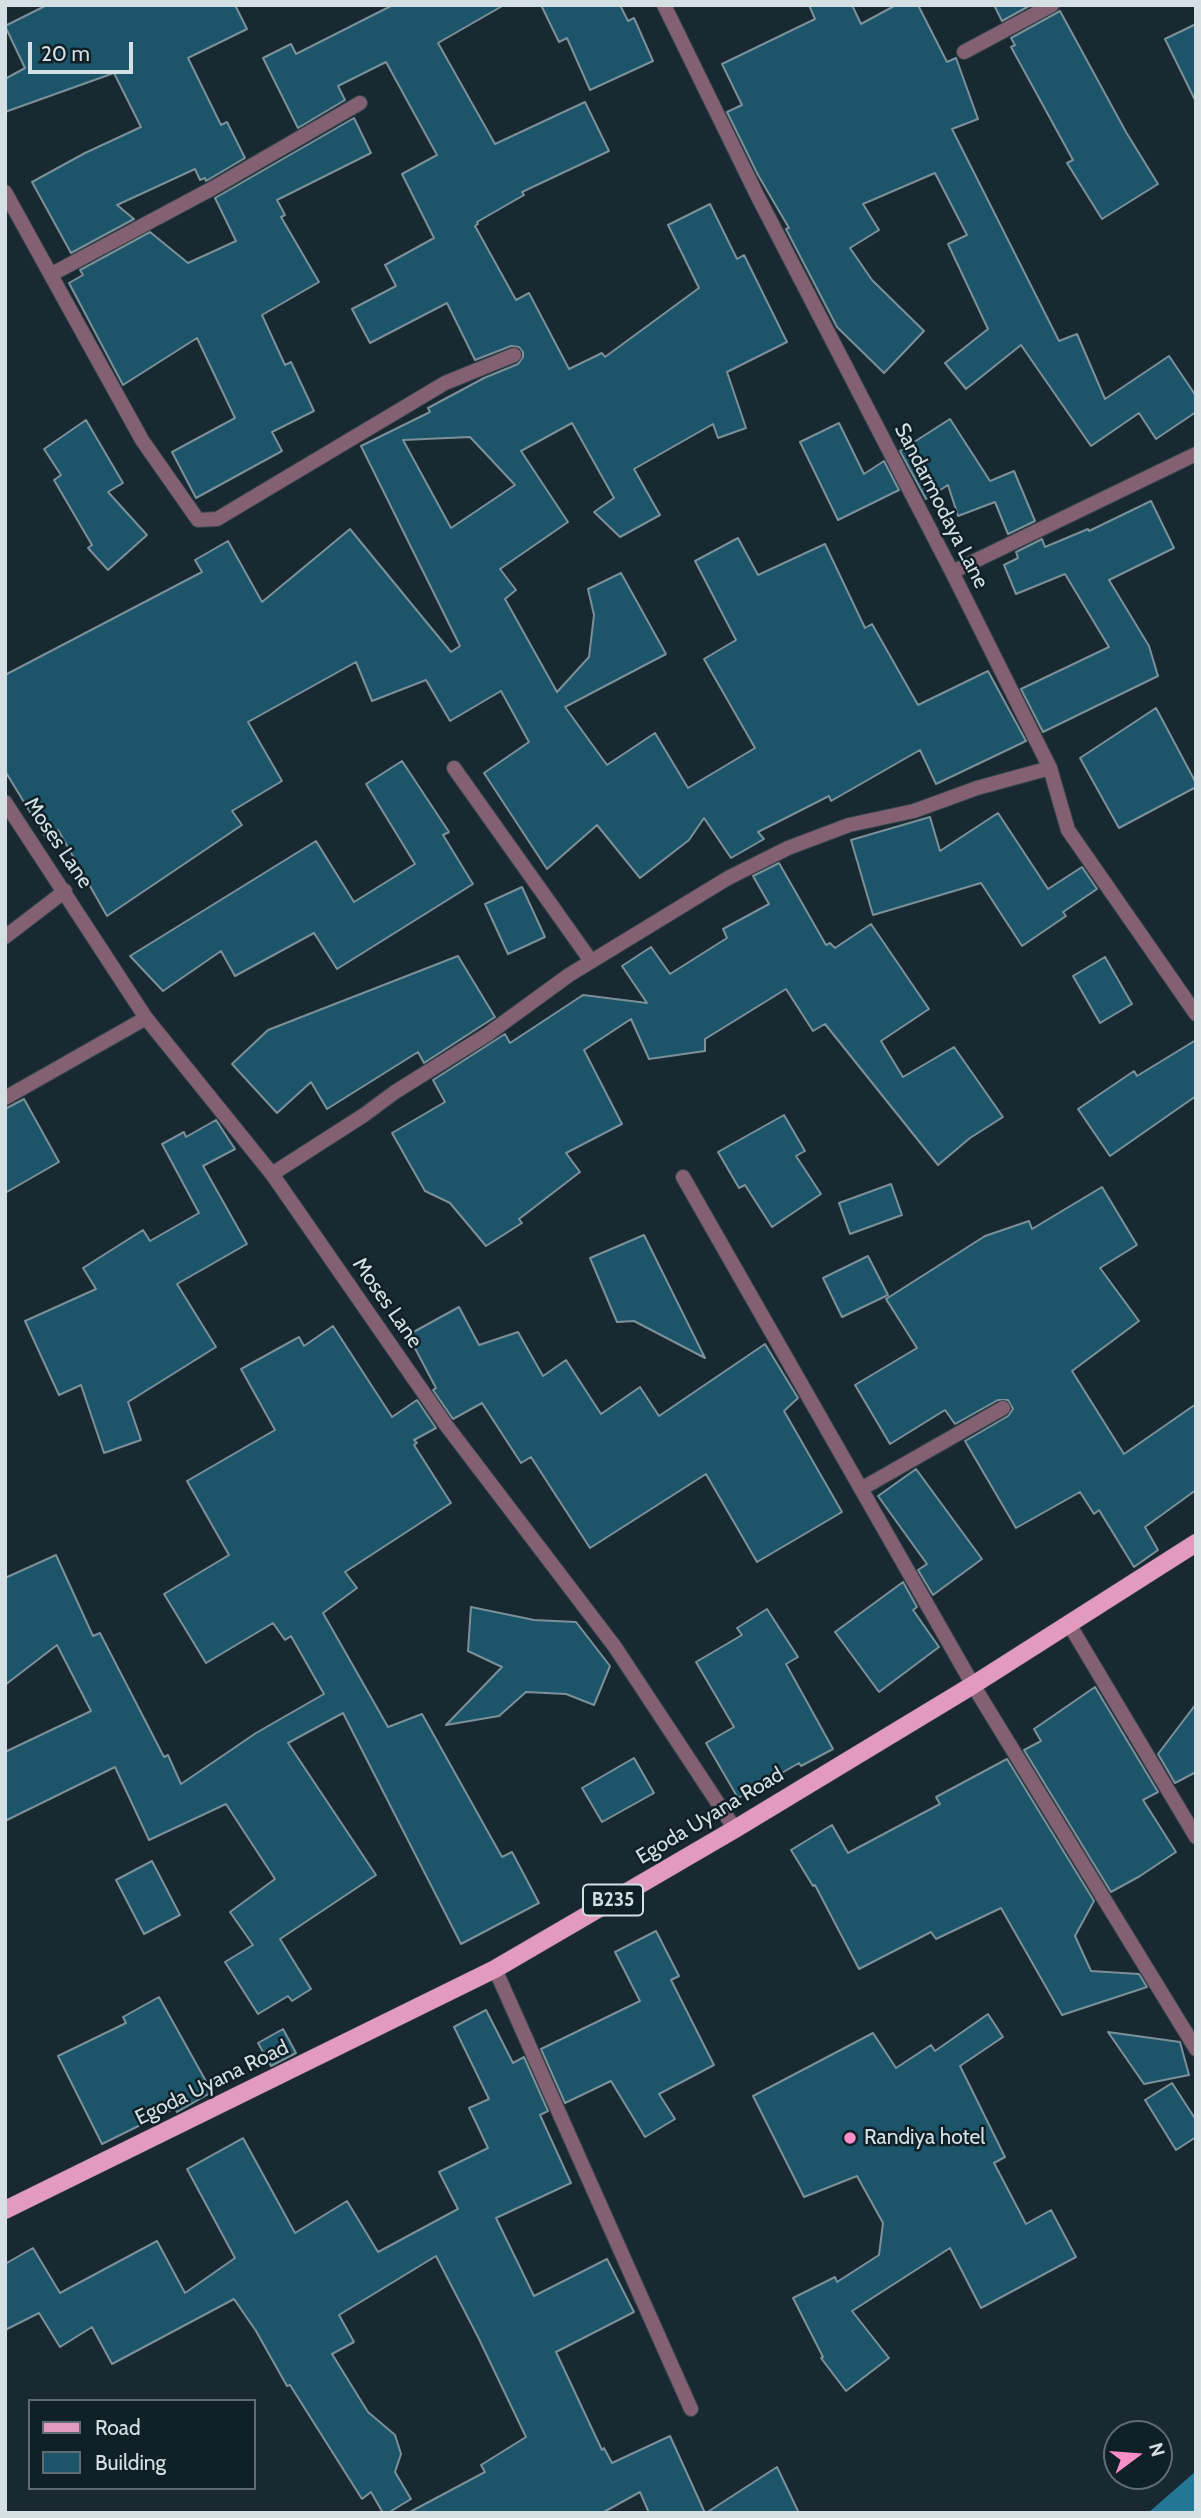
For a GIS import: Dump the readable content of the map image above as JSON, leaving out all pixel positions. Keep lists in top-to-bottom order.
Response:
{
  "streets": {
    "main road": ["Egoda Uyana Road", "B235"],
    "street": ["Sandarmodaya Lane", "Moses Lane"]
  },
  "crossings": [
    ["Moses Lane", "Egoda Uyana Road"]
  ],
  "places": ["Randiya hotel"],
  "legend": ["Road", "Building"],
  "scale_bar": "20 m",
  "north": "right"
}
